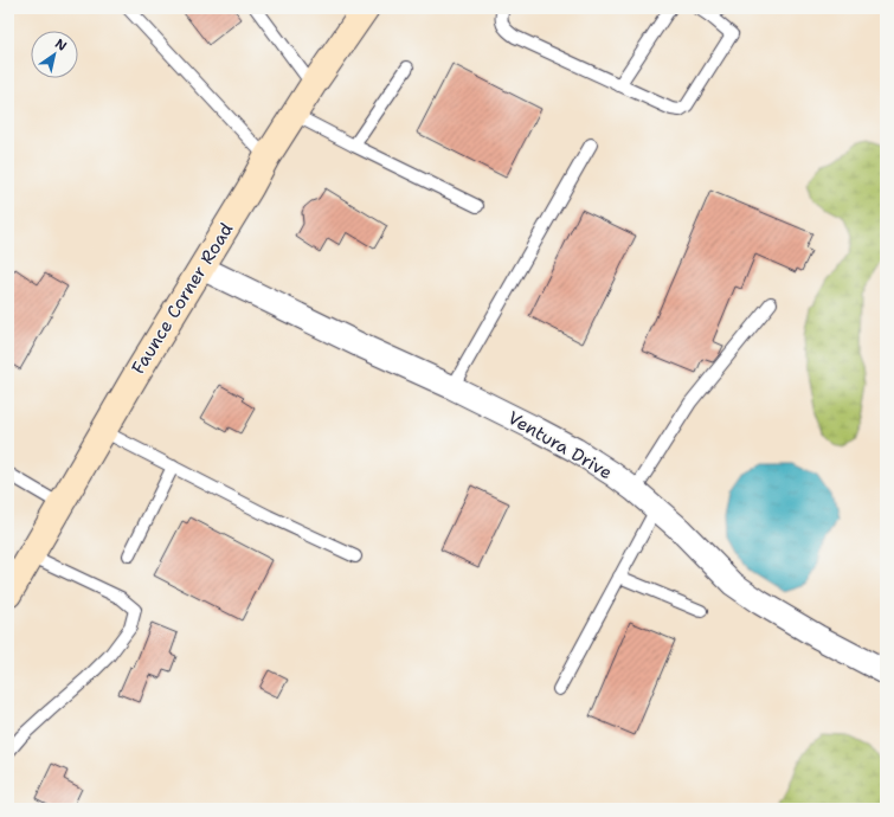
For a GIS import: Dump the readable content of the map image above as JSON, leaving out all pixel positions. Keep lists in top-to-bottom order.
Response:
{
  "streets": {
    "main road": ["Faunce Corner Road"],
    "street": ["Ventura Drive"]
  },
  "crossings": [
    ["Faunce Corner Road", "Ventura Drive"]
  ],
  "north": "top right"
}
